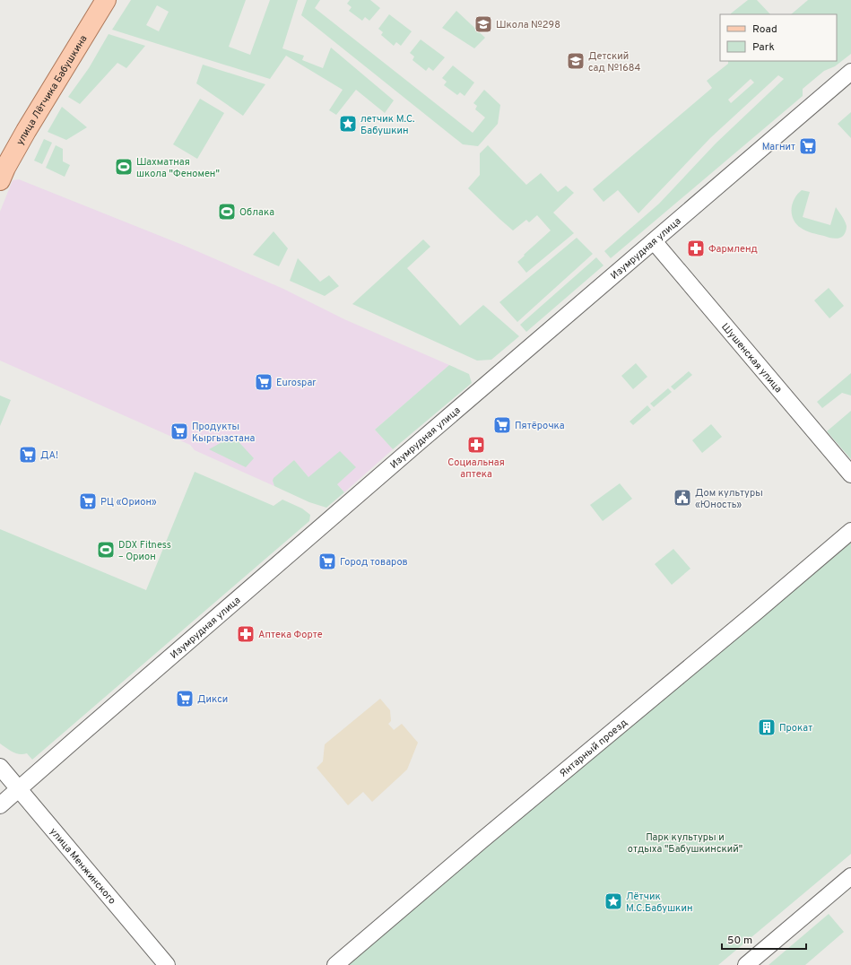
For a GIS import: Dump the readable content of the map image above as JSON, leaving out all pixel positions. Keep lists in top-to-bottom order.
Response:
{
  "streets": {
    "main road": ["улица Лётчика Бабушкина"],
    "street": [
      "Изумрудная улица",
      "Шушенская улица",
      "Янтарный проезд",
      "улица Менжинского"
    ]
  },
  "crossings": [
    ["Изумрудная улица", "Шушенская улица"],
    ["Изумрудная улица", "улица Менжинского"]
  ],
  "parks": ["Парк культуры и отдыха \"Бабушкинский\""],
  "places": {
    "school or university": ["Школа №298", "Детский сад №1684"],
    "place": ["летчик М.С. Бабушкин", "Лётчик М.С.Бабушкин"],
    "supermarket": [
      "Магнит",
      "Eurospar",
      "Пятёрочка",
      "Продукты Кыргызстана",
      "ДА!",
      "РЦ «Орион»",
      "Город товаров",
      "Дикси"
    ],
    "sports": ["Шахматная школа \"Феномен\"", "Облака", "DDX Fitness – Орион"],
    "pharmacy": ["Фармленд", "Социальная аптека", "Аптека Форте"],
    "public building": ["Дом культуры «Юность»"],
    "building": ["Прокат"]
  },
  "legend": ["Road", "Park"],
  "scale_bar": "50 m"
}
